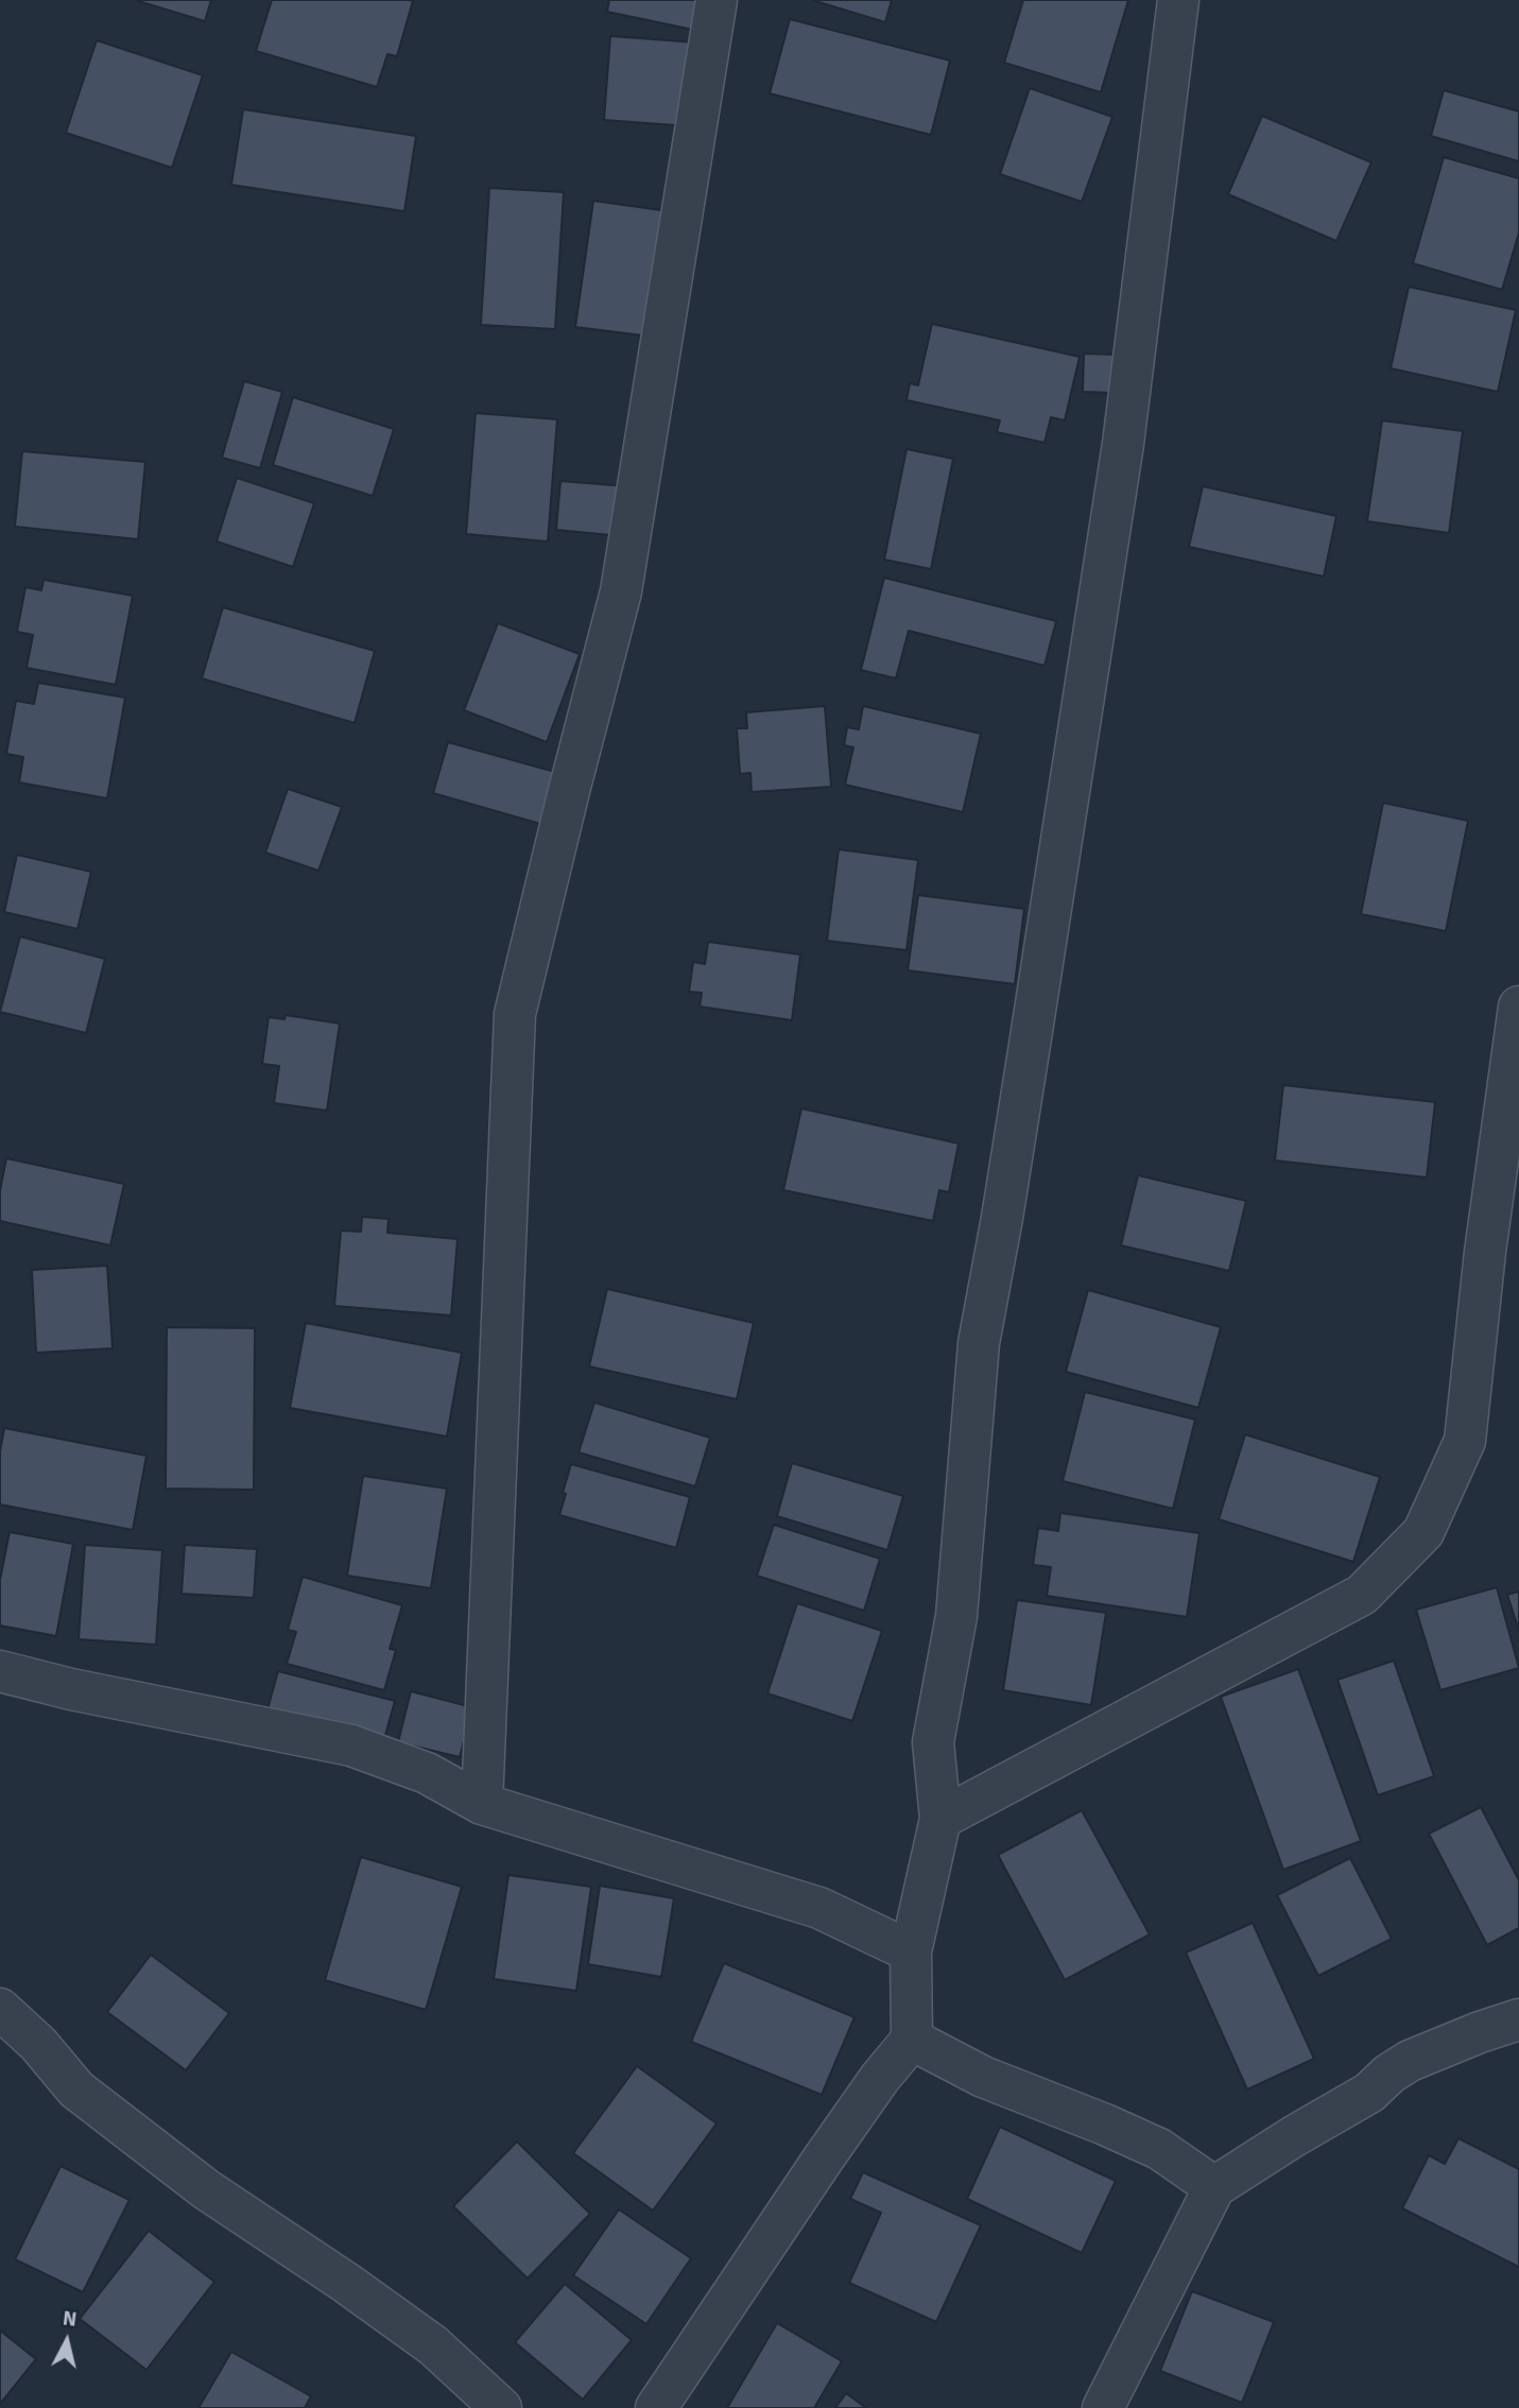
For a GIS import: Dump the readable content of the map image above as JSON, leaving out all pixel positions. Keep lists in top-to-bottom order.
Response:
{
  "north": "top"
}
